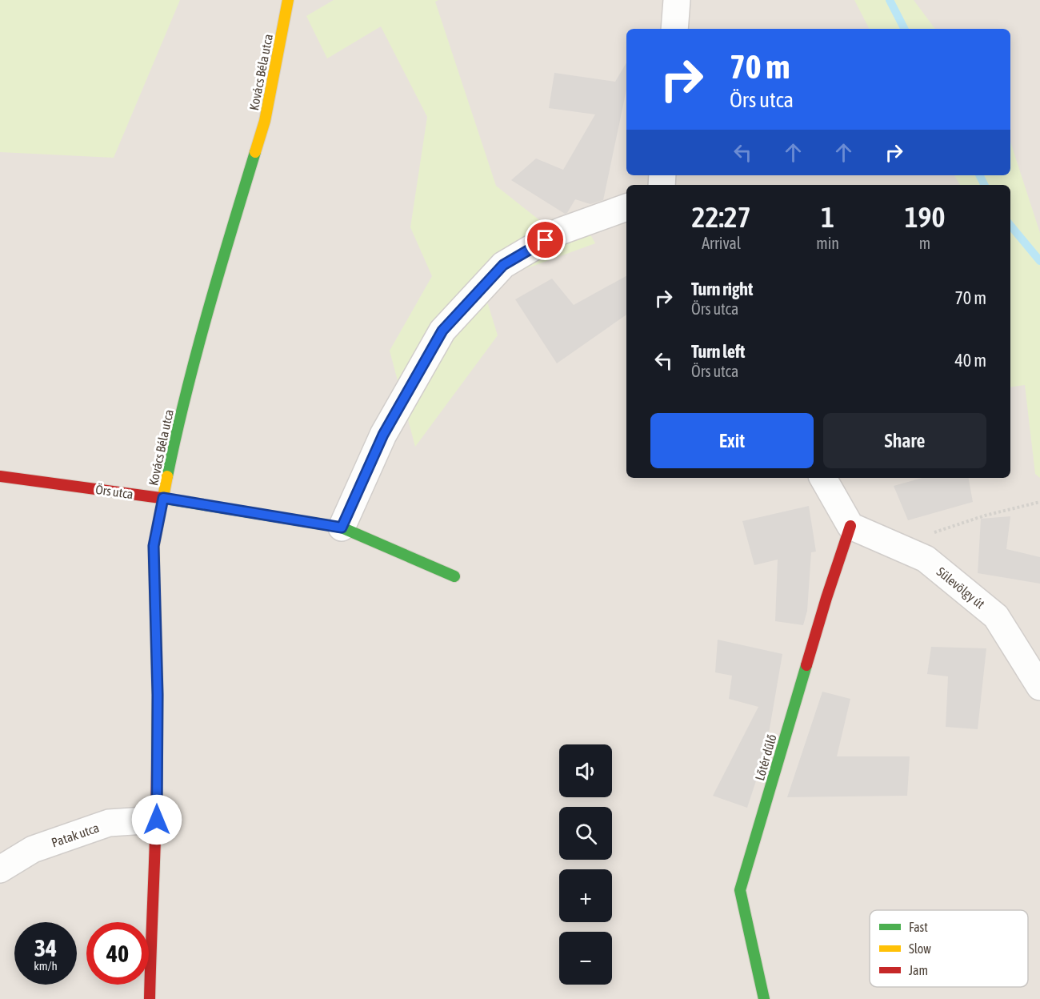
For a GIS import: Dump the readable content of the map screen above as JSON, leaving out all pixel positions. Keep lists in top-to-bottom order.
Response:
{
  "streets": {
    "street": [
      "Kovács Béla utca",
      "Örs utca",
      "Sülevölgy út",
      "Lőtér dűlő",
      "Patak utca"
    ]
  },
  "crossings": [
    ["Kovács Béla utca", "Örs utca"],
    ["Kovács Béla utca", "Patak utca"],
    ["Sülevölgy út", "Lőtér dűlő"]
  ],
  "legend": ["Fast", "Slow", "Jam"],
  "page": {
    "turn": ["70 m", "Örs utca"],
    "eta": [
      "22:27",
      "Arrival",
      "1",
      "min",
      "190",
      "m"
    ],
    "list": [
      {
        "name": "Turn right",
        "note": "Örs utca",
        "value": "70 m"
      },
      {
        "name": "Turn left",
        "note": "Örs utca",
        "value": "40 m"
      }
    ],
    "buttons": ["Exit", "Share"],
    "map_buttons": ["+", "−"],
    "speed": "34 km/h",
    "limit": "40"
  }
}
